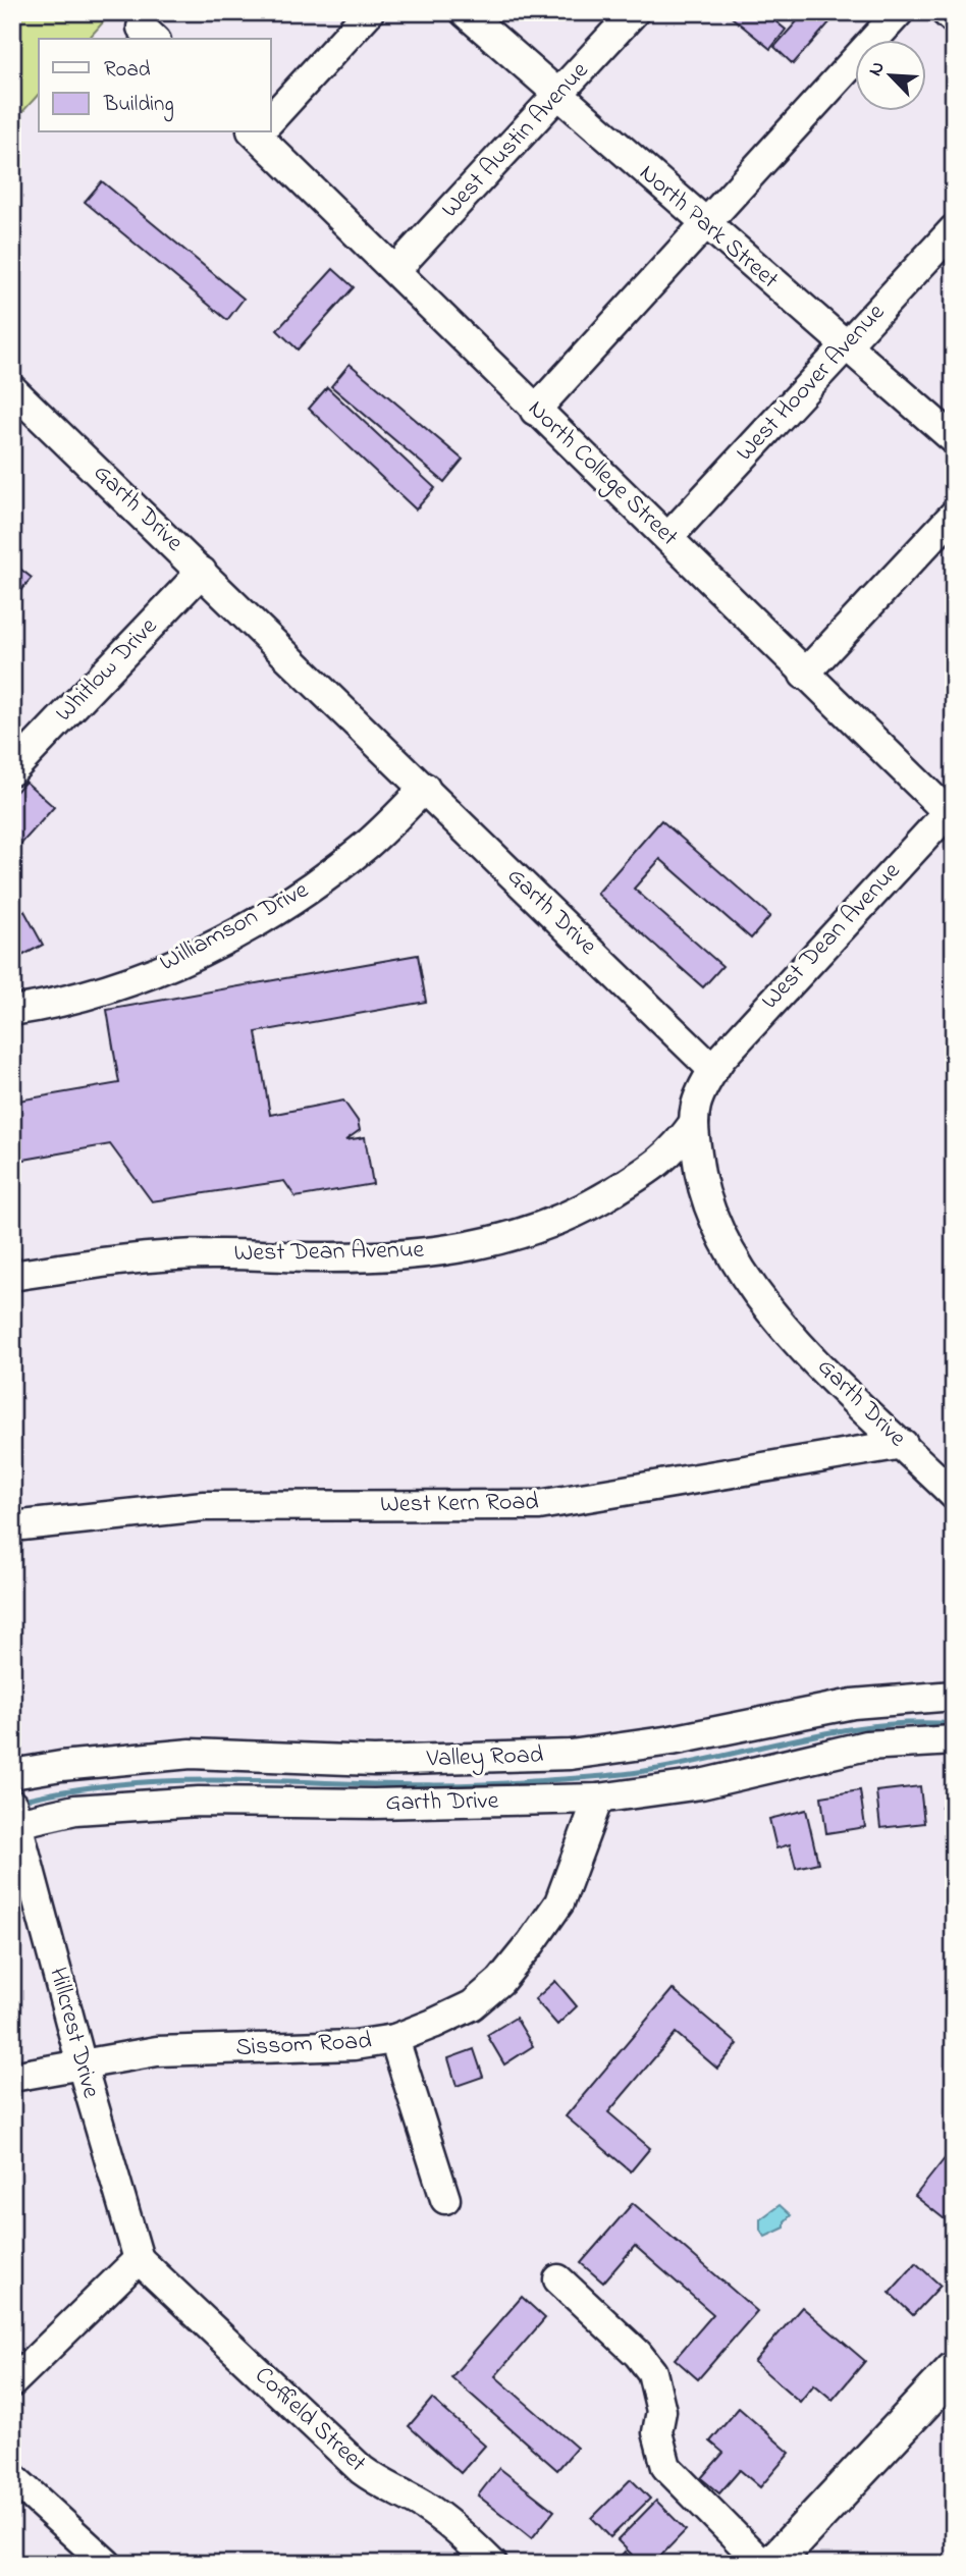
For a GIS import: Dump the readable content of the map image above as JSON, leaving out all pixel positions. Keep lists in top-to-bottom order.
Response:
{
  "streets": {
    "street": [
      "West Austin Avenue",
      "North Park Street",
      "West Hoover Avenue",
      "North College Street",
      "Garth Drive",
      "Whitlow Drive",
      "Williamson Drive",
      "West Dean Avenue",
      "West Kern Road",
      "Valley Road",
      "Hillcrest Drive",
      "Sissom Road",
      "Coffield Street"
    ]
  },
  "crossings": [
    ["West Austin Avenue", "North Park Street"],
    ["West Austin Avenue", "North College Street"],
    ["North Park Street", "West Hoover Avenue"],
    ["West Hoover Avenue", "North College Street"],
    ["North College Street", "West Dean Avenue"],
    ["Garth Drive", "Whitlow Drive"],
    ["Garth Drive", "Williamson Drive"],
    ["Garth Drive", "West Dean Avenue"],
    ["Garth Drive", "West Kern Road"],
    ["Garth Drive", "Hillcrest Drive"],
    ["Garth Drive", "Sissom Road"],
    ["Hillcrest Drive", "Sissom Road"],
    ["Hillcrest Drive", "Coffield Street"]
  ],
  "legend": ["Road", "Building"],
  "north": "top left"
}
